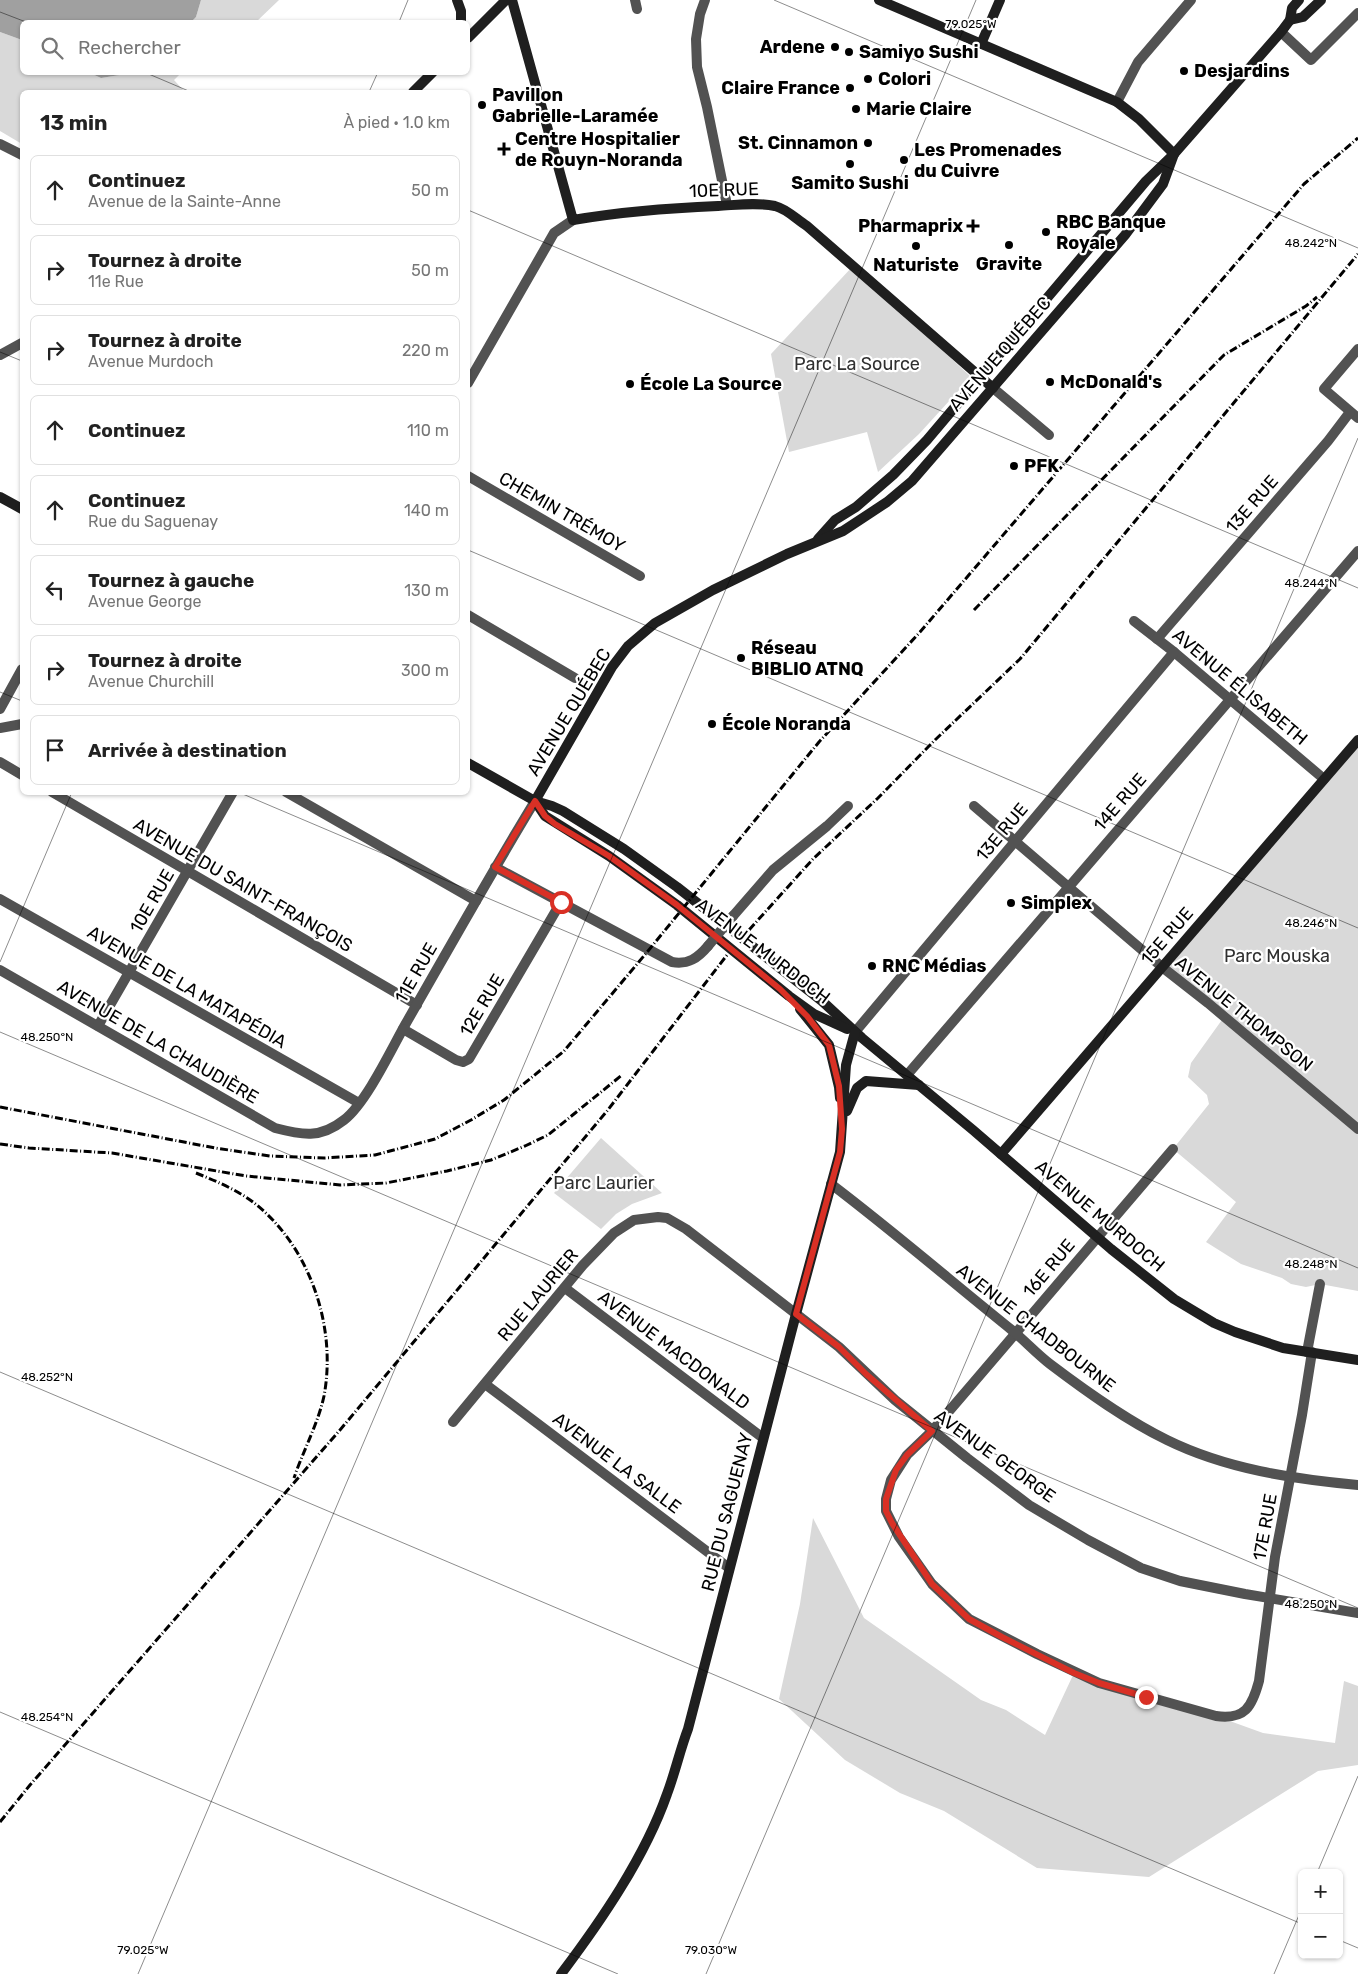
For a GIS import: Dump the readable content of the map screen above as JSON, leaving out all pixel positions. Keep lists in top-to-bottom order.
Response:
{
  "streets": {
    "main road": [
      "10E RUE",
      "AVENUE QUÉBEC",
      "15E RUE",
      "AVENUE MURDOCH",
      "RUE DU SAGUENAY"
    ],
    "street": [
      "13E RUE",
      "CHEMIN TRÉMOY",
      "AVENUE ÉLISABETH",
      "14E RUE",
      "AVENUE DU SAINT-FRANÇOIS",
      "11E RUE",
      "AVENUE DE LA MATAPÉDIA",
      "12E RUE",
      "AVENUE THOMPSON",
      "AVENUE DE LA CHAUDIÈRE",
      "16E RUE",
      "RUE LAURIER",
      "AVENUE CHADBOURNE",
      "AVENUE MACDONALD",
      "AVENUE GEORGE",
      "AVENUE LA SALLE",
      "17E RUE"
    ]
  },
  "crossings": [
    ["10E RUE", "AVENUE QUÉBEC"],
    ["10E RUE", "AVENUE DU SAINT-FRANÇOIS"],
    ["10E RUE", "AVENUE DE LA MATAPÉDIA"],
    ["10E RUE", "AVENUE DE LA CHAUDIÈRE"],
    ["AVENUE QUÉBEC", "AVENUE MURDOCH"],
    ["AVENUE QUÉBEC", "11E RUE"],
    ["13E RUE", "AVENUE ÉLISABETH"],
    ["13E RUE", "AVENUE MURDOCH"],
    ["13E RUE", "AVENUE THOMPSON"],
    ["13E RUE", "RUE DU SAGUENAY"],
    ["AVENUE ÉLISABETH", "14E RUE"],
    ["AVENUE ÉLISABETH", "15E RUE"],
    ["14E RUE", "AVENUE MURDOCH"],
    ["14E RUE", "AVENUE THOMPSON"],
    ["AVENUE DU SAINT-FRANÇOIS", "11E RUE"],
    ["15E RUE", "AVENUE MURDOCH"],
    ["15E RUE", "AVENUE THOMPSON"],
    ["AVENUE MURDOCH", "11E RUE"],
    ["AVENUE MURDOCH", "16E RUE"],
    ["AVENUE MURDOCH", "RUE DU SAGUENAY"],
    ["AVENUE MURDOCH", "17E RUE"],
    ["11E RUE", "AVENUE DE LA MATAPÉDIA"],
    ["11E RUE", "12E RUE"],
    ["11E RUE", "AVENUE DE LA CHAUDIÈRE"],
    ["16E RUE", "AVENUE CHADBOURNE"],
    ["16E RUE", "AVENUE GEORGE"],
    ["16E RUE", "17E RUE"],
    ["RUE LAURIER", "AVENUE MACDONALD"],
    ["RUE LAURIER", "AVENUE GEORGE"],
    ["RUE LAURIER", "AVENUE LA SALLE"],
    ["AVENUE CHADBOURNE", "RUE DU SAGUENAY"],
    ["AVENUE CHADBOURNE", "17E RUE"],
    ["AVENUE MACDONALD", "RUE DU SAGUENAY"],
    ["AVENUE GEORGE", "RUE DU SAGUENAY"],
    ["AVENUE GEORGE", "17E RUE"],
    ["AVENUE LA SALLE", "RUE DU SAGUENAY"]
  ],
  "parks": ["Parc La Source", "Parc Mouska", "Parc Laurier"],
  "places": {
    "other": [
      "Ardene",
      "Samiyo Sushi",
      "Desjardins",
      "Colori",
      "Claire France",
      "Pavillon Gabrielle-Laramée",
      "Marie Claire",
      "St. Cinnamon",
      "Les Promenades du Cuivre",
      "Samito Sushi",
      "RBC Banque Royale",
      "Gravite",
      "Naturiste",
      "McDonald's",
      "École La Source",
      "PFK",
      "Réseau BIBLIO ATNQ",
      "École Noranda",
      "Simplex",
      "RNC Médias"
    ],
    "health": ["Centre Hospitalier de Rouyn-Noranda", "Pharmaprix"]
  },
  "page": {
    "search": "Rechercher",
    "heading": ["13 min", "À pied · 1.0 km"],
    "list": [
      ["Continuez", "Avenue de la Sainte-Anne", "50 m"],
      ["Tournez à droite", "11e Rue", "50 m"],
      ["Tournez à droite", "Avenue Murdoch", "220 m"],
      ["Continuez", "110 m"],
      ["Continuez", "Rue du Saguenay", "140 m"],
      ["Tournez à gauche", "Avenue George", "130 m"],
      ["Tournez à droite", "Avenue Churchill", "300 m"],
      "Arrivée à destination"
    ],
    "map_buttons": ["+", "−"]
  },
  "coordinates": [
    "79.025°W",
    "48.242°N",
    "48.244°N",
    "48.246°N",
    "48.250°N",
    "48.248°N",
    "48.252°N",
    "48.254°N",
    "79.030°W"
  ]
}
